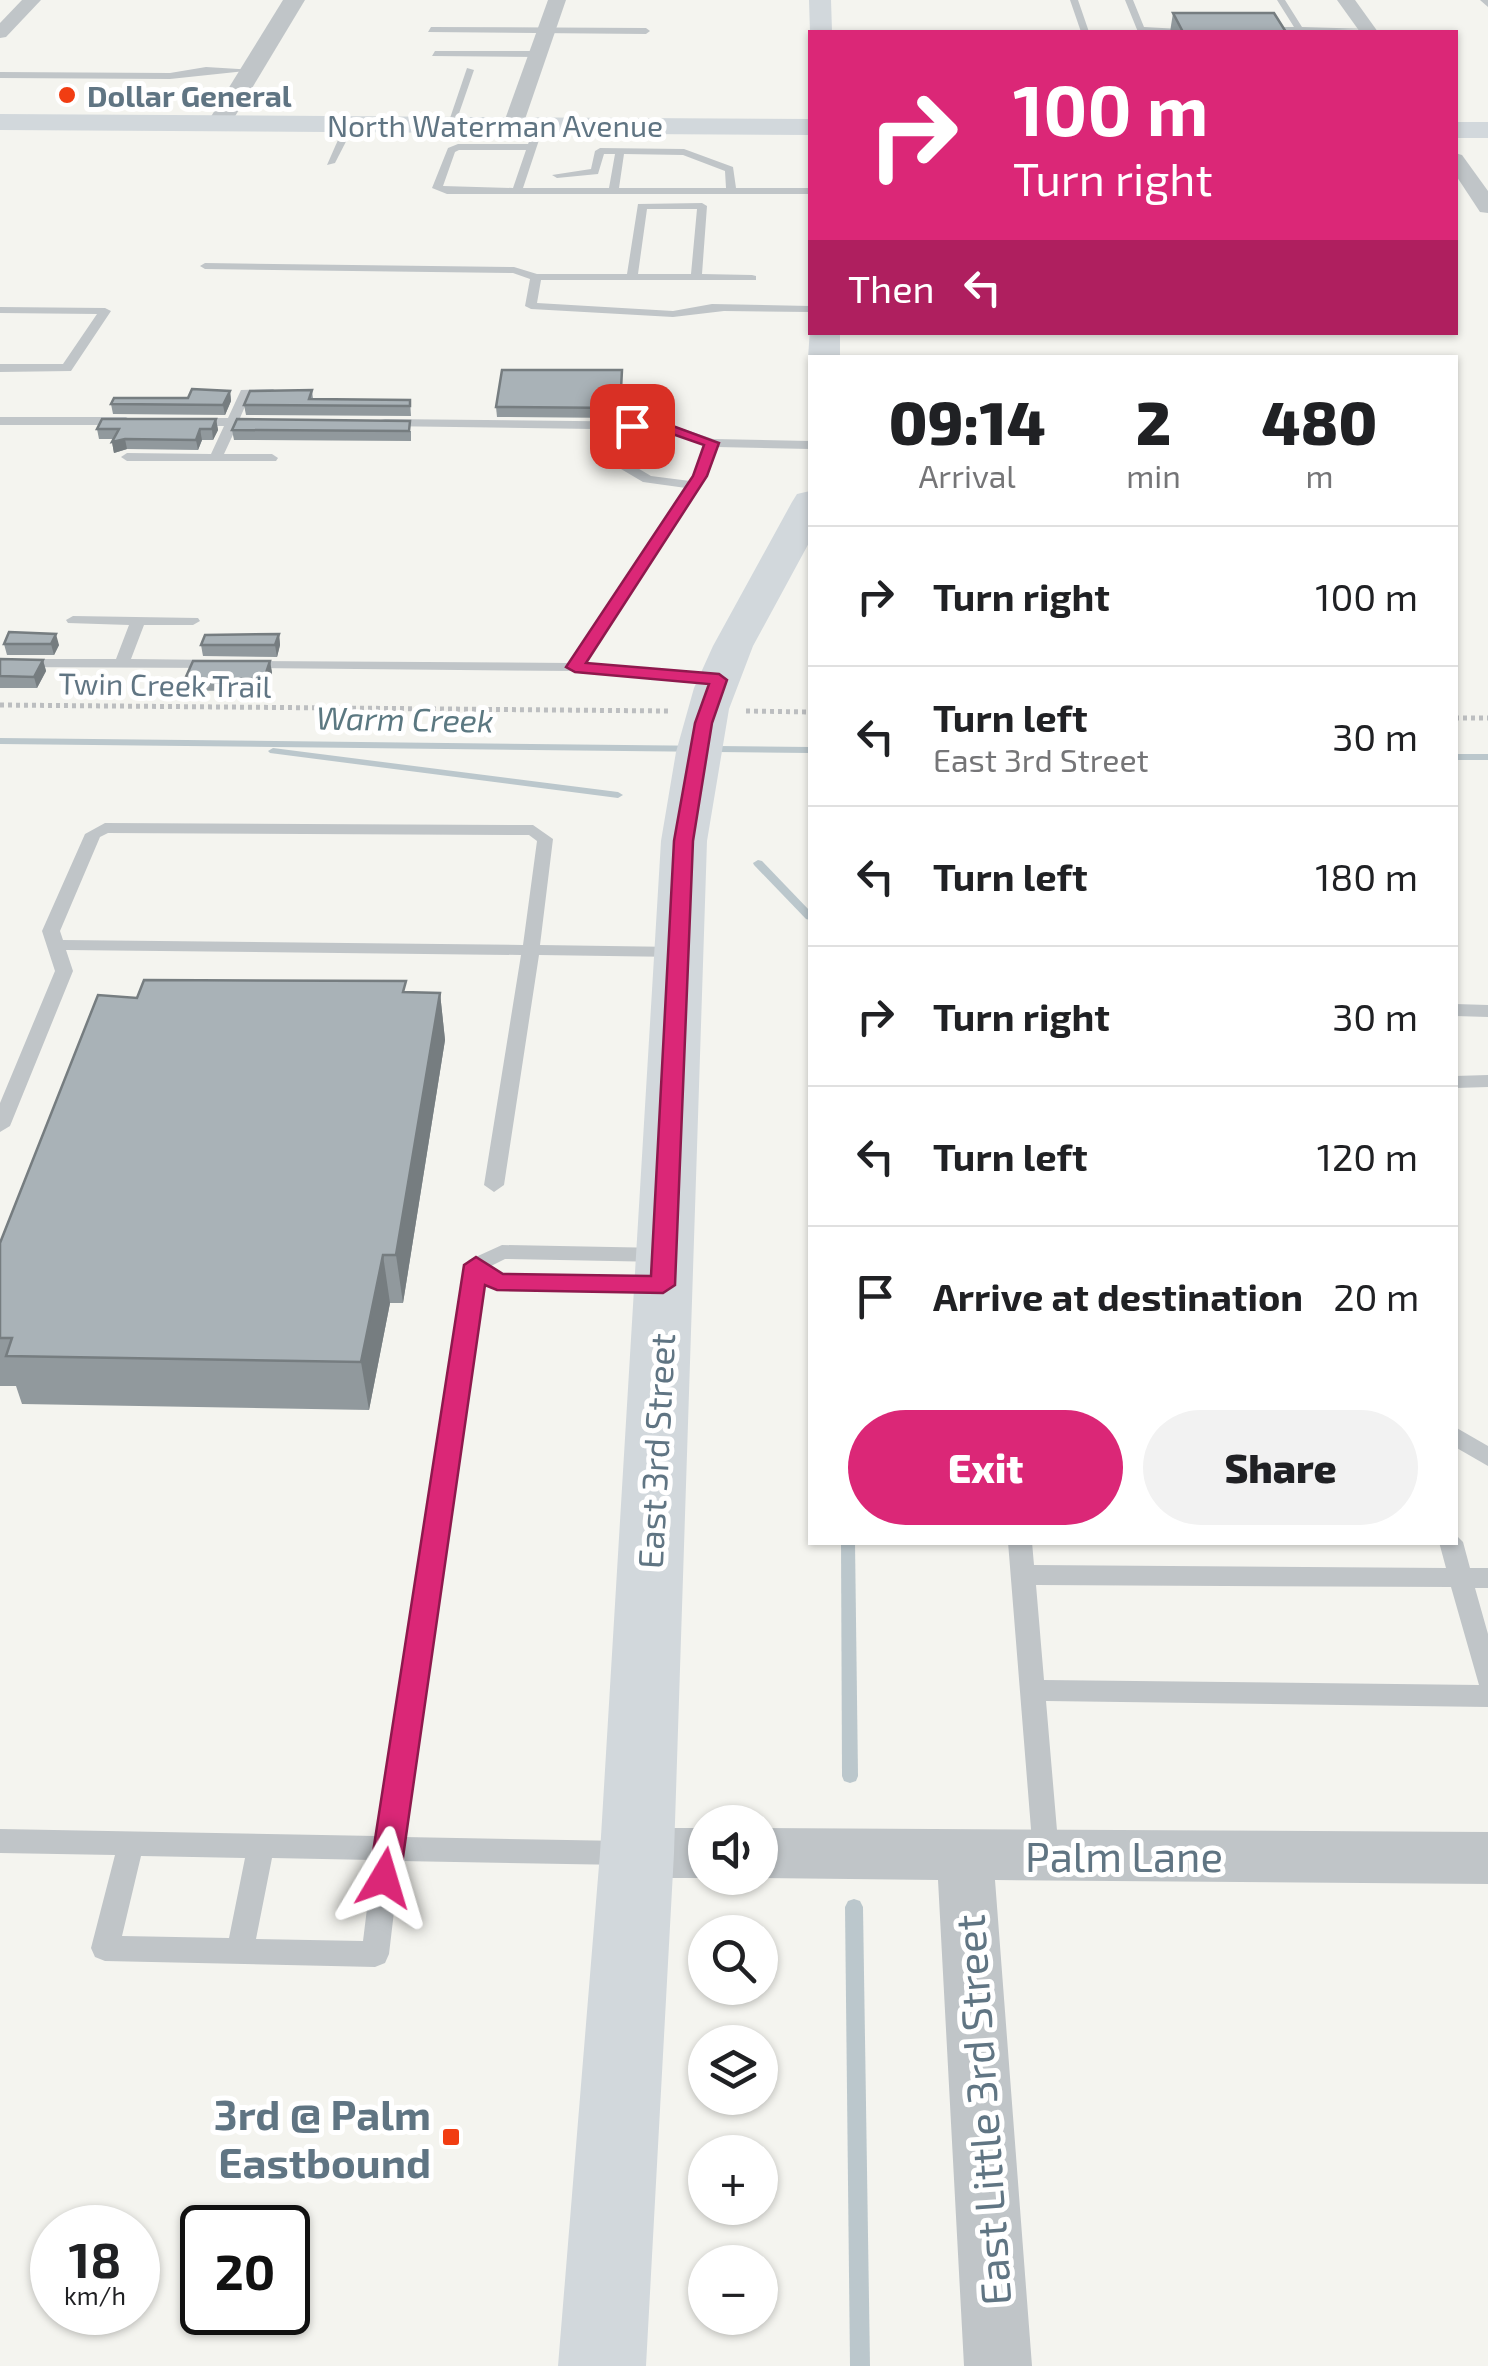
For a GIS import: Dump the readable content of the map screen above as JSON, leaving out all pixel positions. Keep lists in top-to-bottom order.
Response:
{
  "streets": {
    "main road": ["North Waterman Avenue", "East 3rd Street"],
    "street": ["Palm Lane", "East Little 3rd Street"],
    "path": ["Twin Creek Trail"]
  },
  "crossings": [
    ["Twin Creek Trail", "East 3rd Street"],
    ["Palm Lane", "East Little 3rd Street"]
  ],
  "water": ["Warm Creek"],
  "places": {
    "other": ["Dollar General"],
    "transit": ["3rd @ Palm Eastbound"]
  },
  "page": {
    "turn": ["100 m", "Turn right"],
    "then": "Then",
    "eta": [
      "09:14",
      "Arrival",
      "2",
      "min",
      "480",
      "m"
    ],
    "list": [
      {
        "name": "Turn right",
        "value": "100 m"
      },
      {
        "name": "Turn left",
        "note": "East 3rd Street",
        "value": "30 m"
      },
      {
        "name": "Turn left",
        "value": "180 m"
      },
      {
        "name": "Turn right",
        "value": "30 m"
      },
      {
        "name": "Turn left",
        "value": "120 m"
      },
      {
        "name": "Arrive at destination",
        "value": "20 m"
      }
    ],
    "buttons": ["Exit", "Share"],
    "map_buttons": ["+", "−"],
    "speed": "18 km/h",
    "limit": "20"
  }
}
